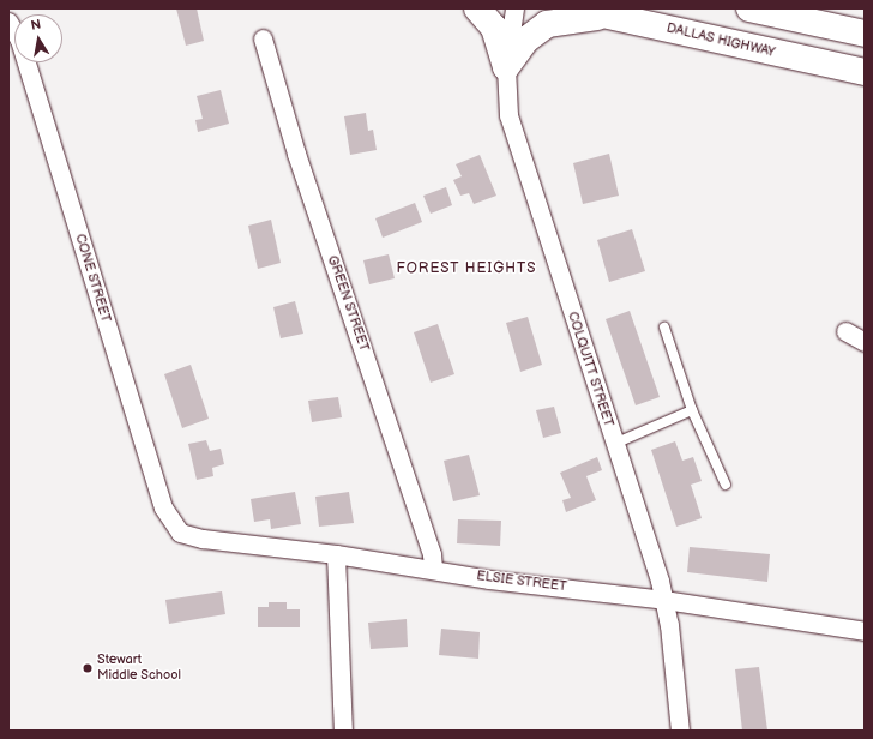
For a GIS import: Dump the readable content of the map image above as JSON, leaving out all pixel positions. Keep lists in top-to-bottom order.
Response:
{
  "streets": {
    "main road": ["DALLAS HIGHWAY"],
    "street": [
      "CONE STREET",
      "GREEN STREET",
      "COLQUITT STREET",
      "ELSIE STREET"
    ]
  },
  "crossings": [
    ["CONE STREET", "ELSIE STREET"],
    ["GREEN STREET", "ELSIE STREET"],
    ["COLQUITT STREET", "ELSIE STREET"]
  ],
  "districts": ["FOREST HEIGHTS"],
  "places": ["Stewart Middle School"],
  "north": "top"
}
